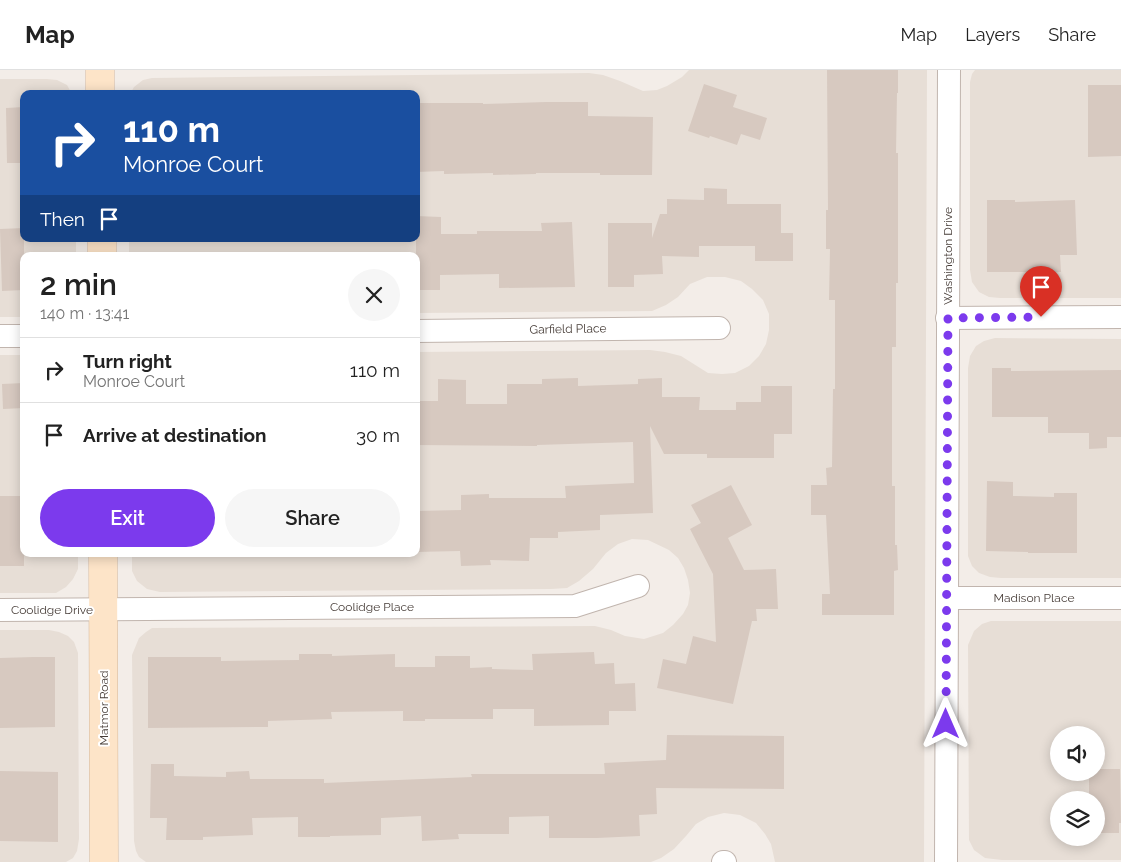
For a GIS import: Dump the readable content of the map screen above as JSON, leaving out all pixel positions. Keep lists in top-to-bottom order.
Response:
{
  "streets": {
    "street": [
      "Washington Drive",
      "Garfield Place",
      "Madison Place",
      "Coolidge Place",
      "Coolidge Drive",
      "Matmor Road"
    ]
  },
  "crossings": [
    ["Washington Drive", "Madison Place"],
    ["Coolidge Place", "Coolidge Drive"],
    ["Coolidge Place", "Matmor Road"],
    ["Coolidge Drive", "Matmor Road"]
  ],
  "page": {
    "header": "Map",
    "nav": ["Map", "Layers", "Share"],
    "turn": ["110 m", "Monroe Court"],
    "then": "Then",
    "heading": ["2 min", "140 m · 13:41"],
    "list": [
      {
        "name": "Turn right",
        "note": "Monroe Court",
        "value": "110 m"
      },
      {
        "name": "Arrive at destination",
        "value": "30 m"
      }
    ],
    "buttons": ["Exit", "Share"]
  }
}
